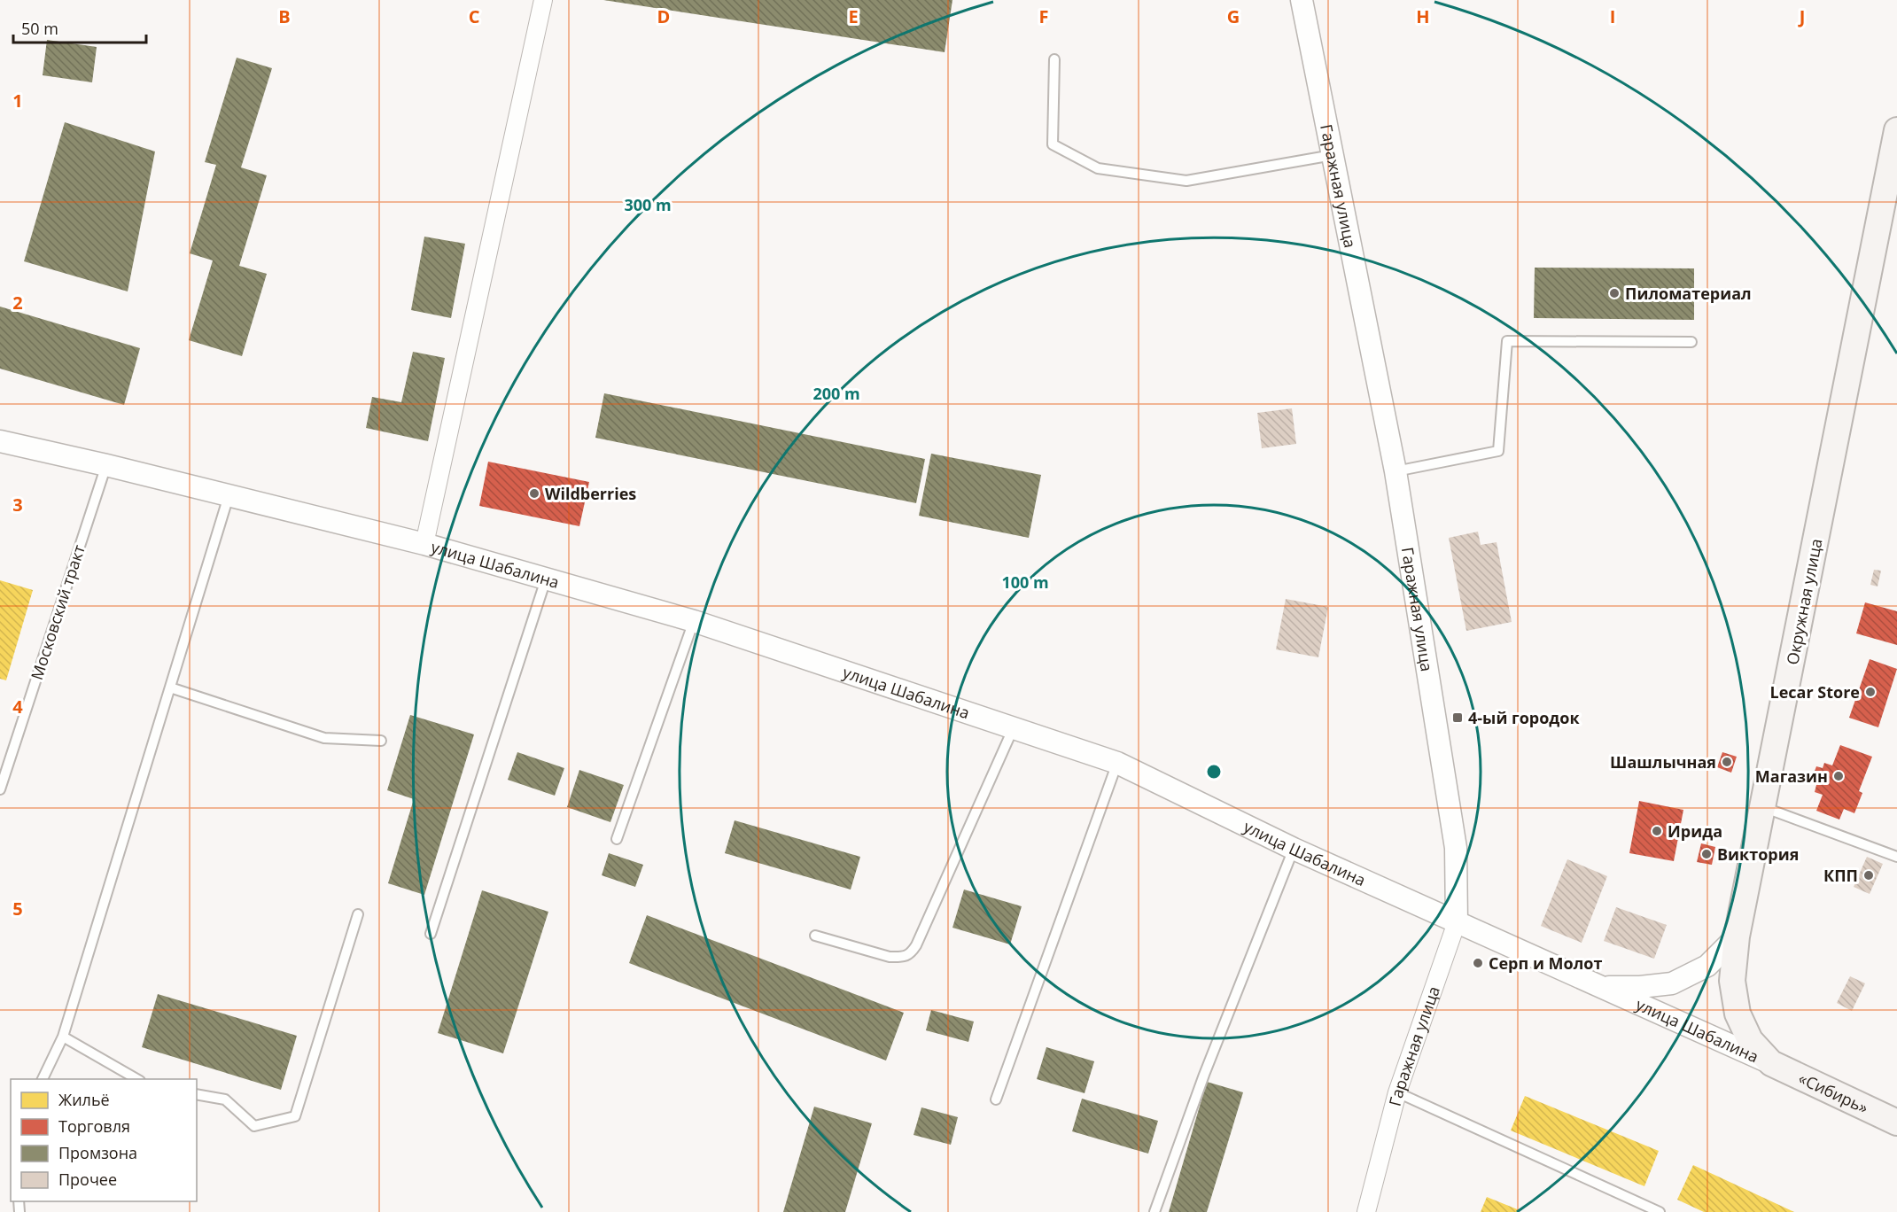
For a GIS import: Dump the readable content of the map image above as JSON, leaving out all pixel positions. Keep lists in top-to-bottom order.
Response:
{
  "streets": {
    "main road": ["Окружная улица", "«Сибирь»"],
    "street": ["Гаражная улица", "улица Шабалина"],
    "lane": ["Московский тракт"]
  },
  "crossings": [
    ["Гаражная улица", "улица Шабалина"],
    ["улица Шабалина", "Окружная улица"],
    ["улица Шабалина", "Московский тракт"],
    ["улица Шабалина", "«Сибирь»"],
    ["Окружная улица", "«Сибирь»"]
  ],
  "places": {
    "other": [
      "Пиломатериал",
      "Wildberries",
      "Lecar Store",
      "Шашлычная",
      "Магазин",
      "Ирида",
      "Виктория",
      "КПП",
      "Серп и Молот"
    ],
    "transit": ["4-ый городок"]
  },
  "legend": [
    "Жильё",
    "Торговля",
    "Промзона",
    "Прочее"
  ],
  "scale_bar": "50 m",
  "grid": {
    "columns": [
      "B",
      "C",
      "D",
      "E",
      "F",
      "G",
      "H",
      "I",
      "J"
    ],
    "rows": [
      "1",
      "2",
      "3",
      "4",
      "5"
    ]
  },
  "rings": ["300 m", "200 m", "100 m"]
}
